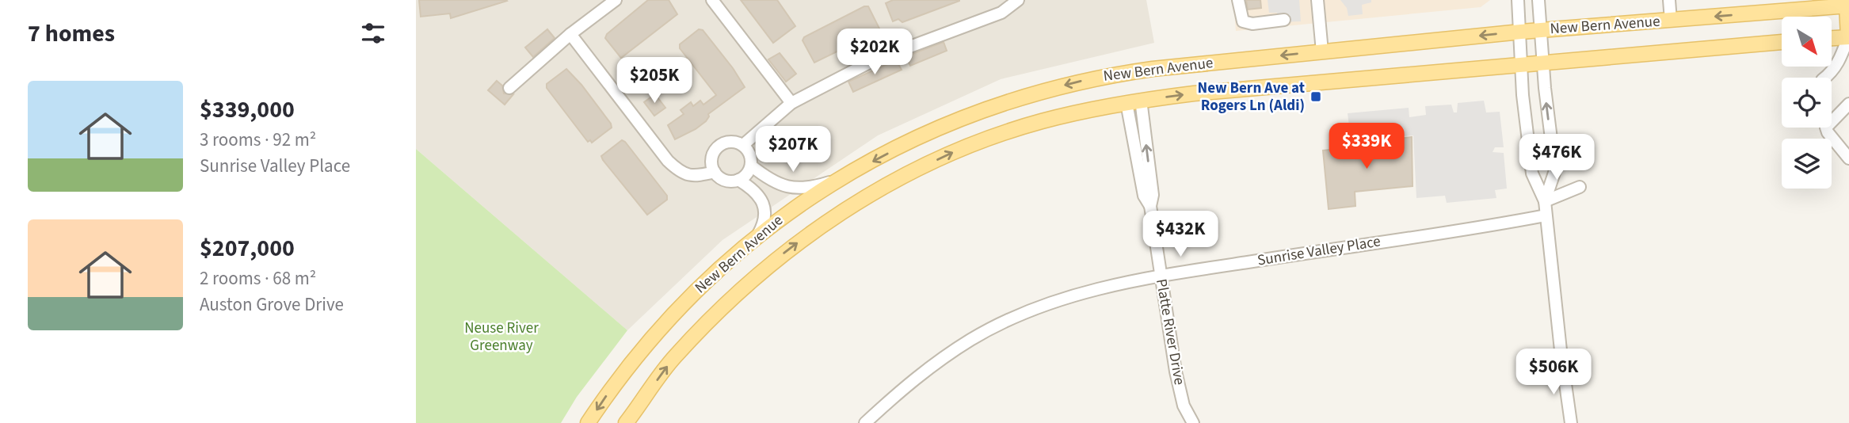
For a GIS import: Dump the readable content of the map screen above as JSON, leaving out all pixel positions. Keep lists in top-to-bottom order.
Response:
{
  "streets": {
    "main road": ["New Bern Avenue"],
    "street": ["Sunrise Valley Place", "Platte River Drive"]
  },
  "crossings": [
    ["New Bern Avenue", "Platte River Drive"],
    ["Sunrise Valley Place", "Platte River Drive"]
  ],
  "parks": ["Neuse River Greenway"],
  "places": {
    "transit": ["New Bern Ave at Rogers Ln (Aldi)"]
  },
  "north": "bottom right",
  "page": {
    "heading": "7 homes",
    "price": [
      "$202K",
      "$205K",
      "$339K",
      "$207K",
      "$476K",
      "$432K",
      "$506K"
    ],
    "list": [
      {
        "name": "$339,000",
        "note": "3 rooms · 92 m² · Sunrise Valley Place"
      },
      {
        "name": "$207,000",
        "note": "2 rooms · 68 m² · Auston Grove Drive"
      }
    ]
  }
}
